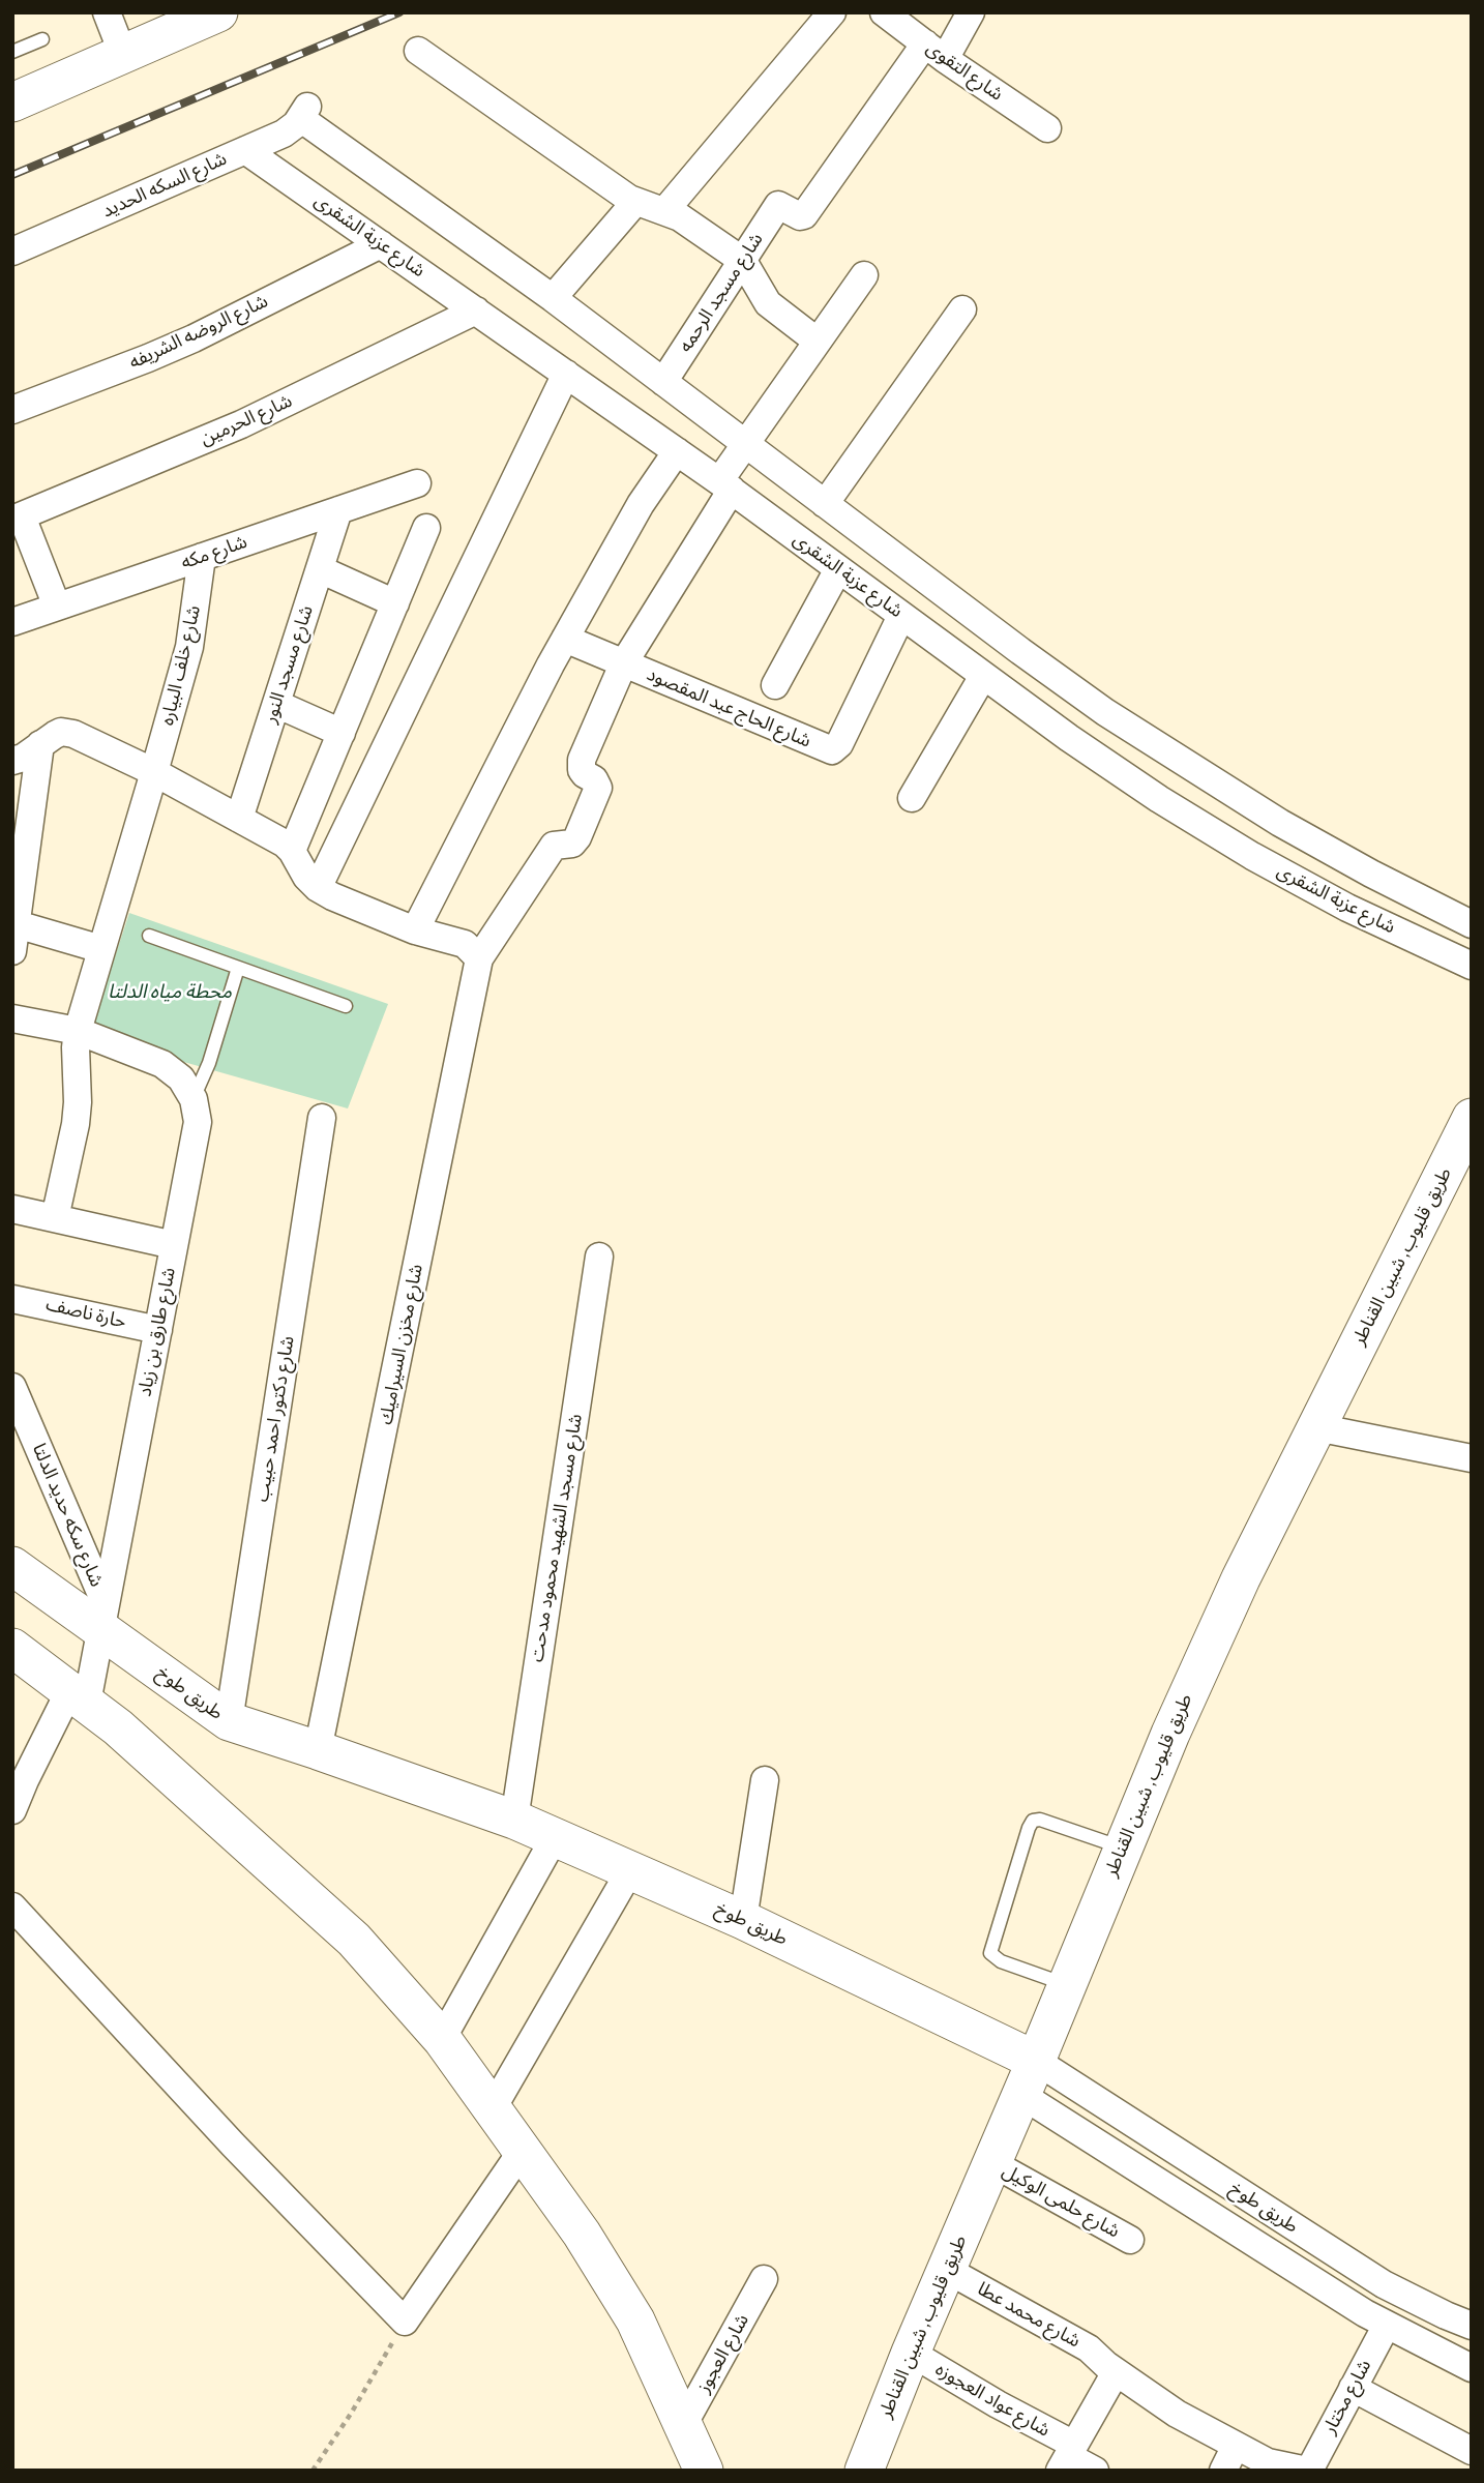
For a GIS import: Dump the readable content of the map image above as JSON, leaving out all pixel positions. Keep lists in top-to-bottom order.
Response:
{
  "streets": {
    "main road": ["طريق قليوب, شبين القناطر", "طريق طوخ"],
    "street": [
      "شارع التقوى",
      "شارع السكه الحديد",
      "شارع عزبة الشقرى",
      "شارع مسجد الرحمه",
      "شارع الروضه الشريفه",
      "شارع الحرمين",
      "شارع مكه",
      "شارع مسجد النور",
      "شارع خلف البياره",
      "شارع الحاج عبد المقصود",
      "حارة ناصف",
      "شارع طارق بن زياد",
      "شارع مخزن السيراميك",
      "شارع دكتور احمد حبيب",
      "شارع سكه حديد الدلتا",
      "شارع مسجد الشهيد محمود مدحت",
      "شارع حلمى الوكيل",
      "شارع محمد عطا",
      "شارع العجوز",
      "شارع مختار",
      "شارع عواد العجوزه"
    ]
  },
  "crossings": [
    ["شارع التقوى", "شارع مسجد الرحمه"],
    ["شارع السكه الحديد", "شارع عزبة الشقرى"],
    ["شارع عزبة الشقرى", "شارع الروضه الشريفه"],
    ["شارع عزبة الشقرى", "شارع الحرمين"],
    ["شارع عزبة الشقرى", "شارع الحاج عبد المقصود"],
    ["شارع مكه", "شارع مسجد النور"],
    ["شارع مكه", "شارع خلف البياره"],
    ["طريق قليوب, شبين القناطر", "طريق طوخ"],
    ["طريق قليوب, شبين القناطر", "شارع حلمى الوكيل"],
    ["طريق قليوب, شبين القناطر", "شارع محمد عطا"],
    ["طريق قليوب, شبين القناطر", "شارع عواد العجوزه"],
    ["حارة ناصف", "شارع طارق بن زياد"],
    ["شارع طارق بن زياد", "شارع سكه حديد الدلتا"],
    ["شارع طارق بن زياد", "طريق طوخ"],
    ["شارع مخزن السيراميك", "طريق طوخ"],
    ["شارع دكتور احمد حبيب", "طريق طوخ"],
    ["شارع سكه حديد الدلتا", "طريق طوخ"],
    ["شارع مسجد الشهيد محمود مدحت", "طريق طوخ"],
    ["طريق طوخ", "شارع مختار"],
    ["شارع محمد عطا", "شارع مختار"]
  ],
  "water": ["محطة مياه الدلتا"]
}
